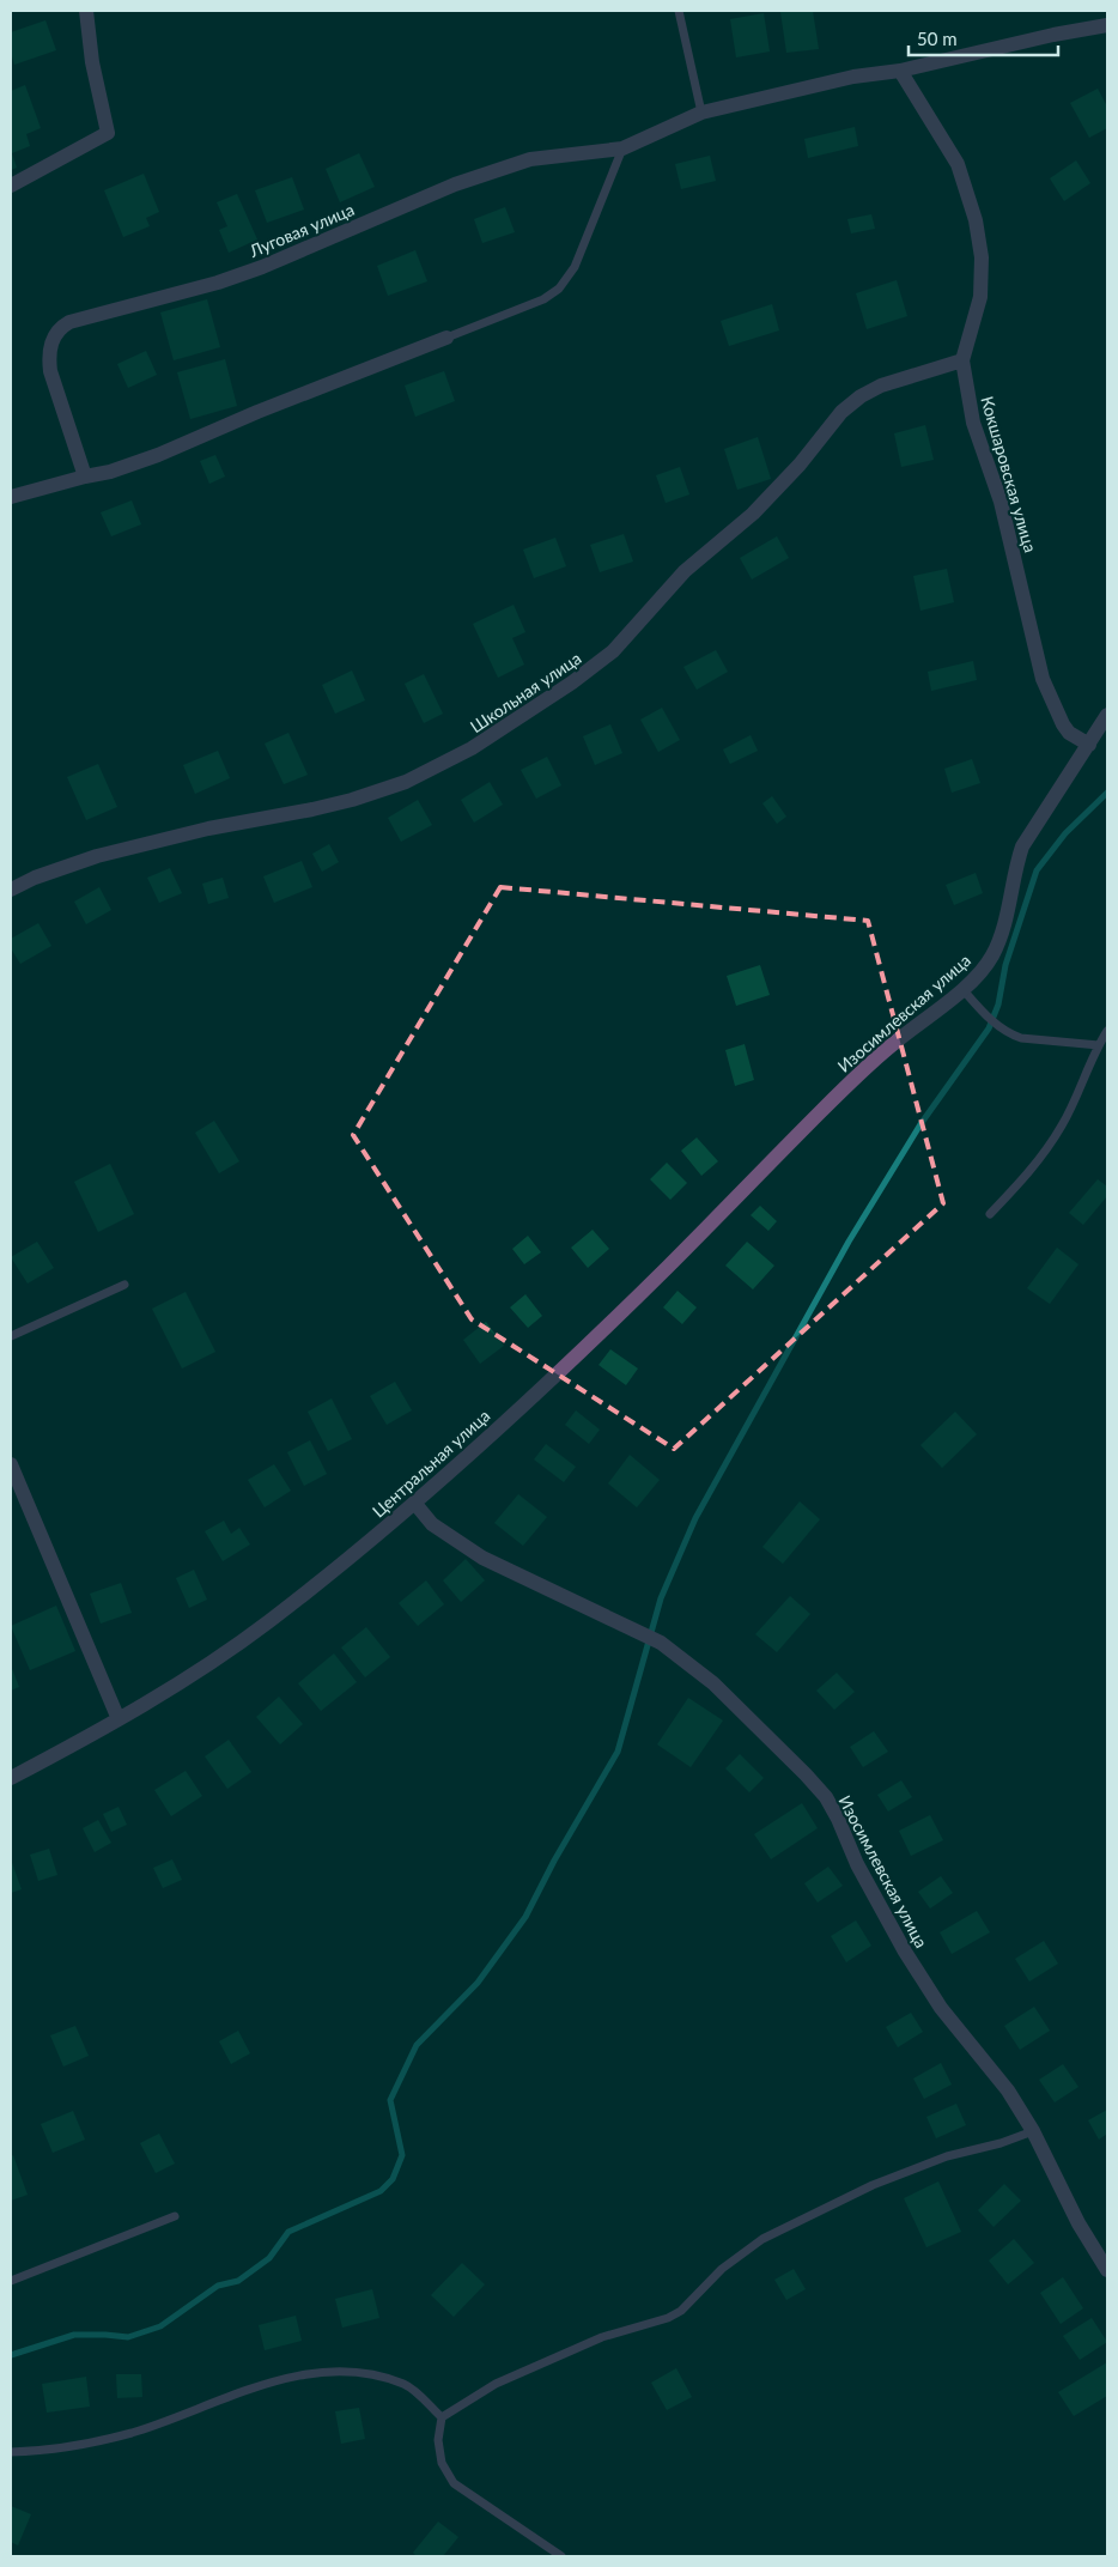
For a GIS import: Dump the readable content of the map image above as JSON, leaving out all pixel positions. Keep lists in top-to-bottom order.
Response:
{
  "streets": {
    "street": [
      "Луговая улица",
      "Кокшаровская улица",
      "Школьная улица",
      "Изосимлевская улица",
      "Центральная улица"
    ]
  },
  "crossings": [
    ["Луговая улица", "Кокшаровская улица"],
    ["Кокшаровская улица", "Школьная улица"],
    ["Кокшаровская улица", "Изосимлевская улица"],
    ["Изосимлевская улица", "Центральная улица"]
  ],
  "scale_bar": "50 m"
}
